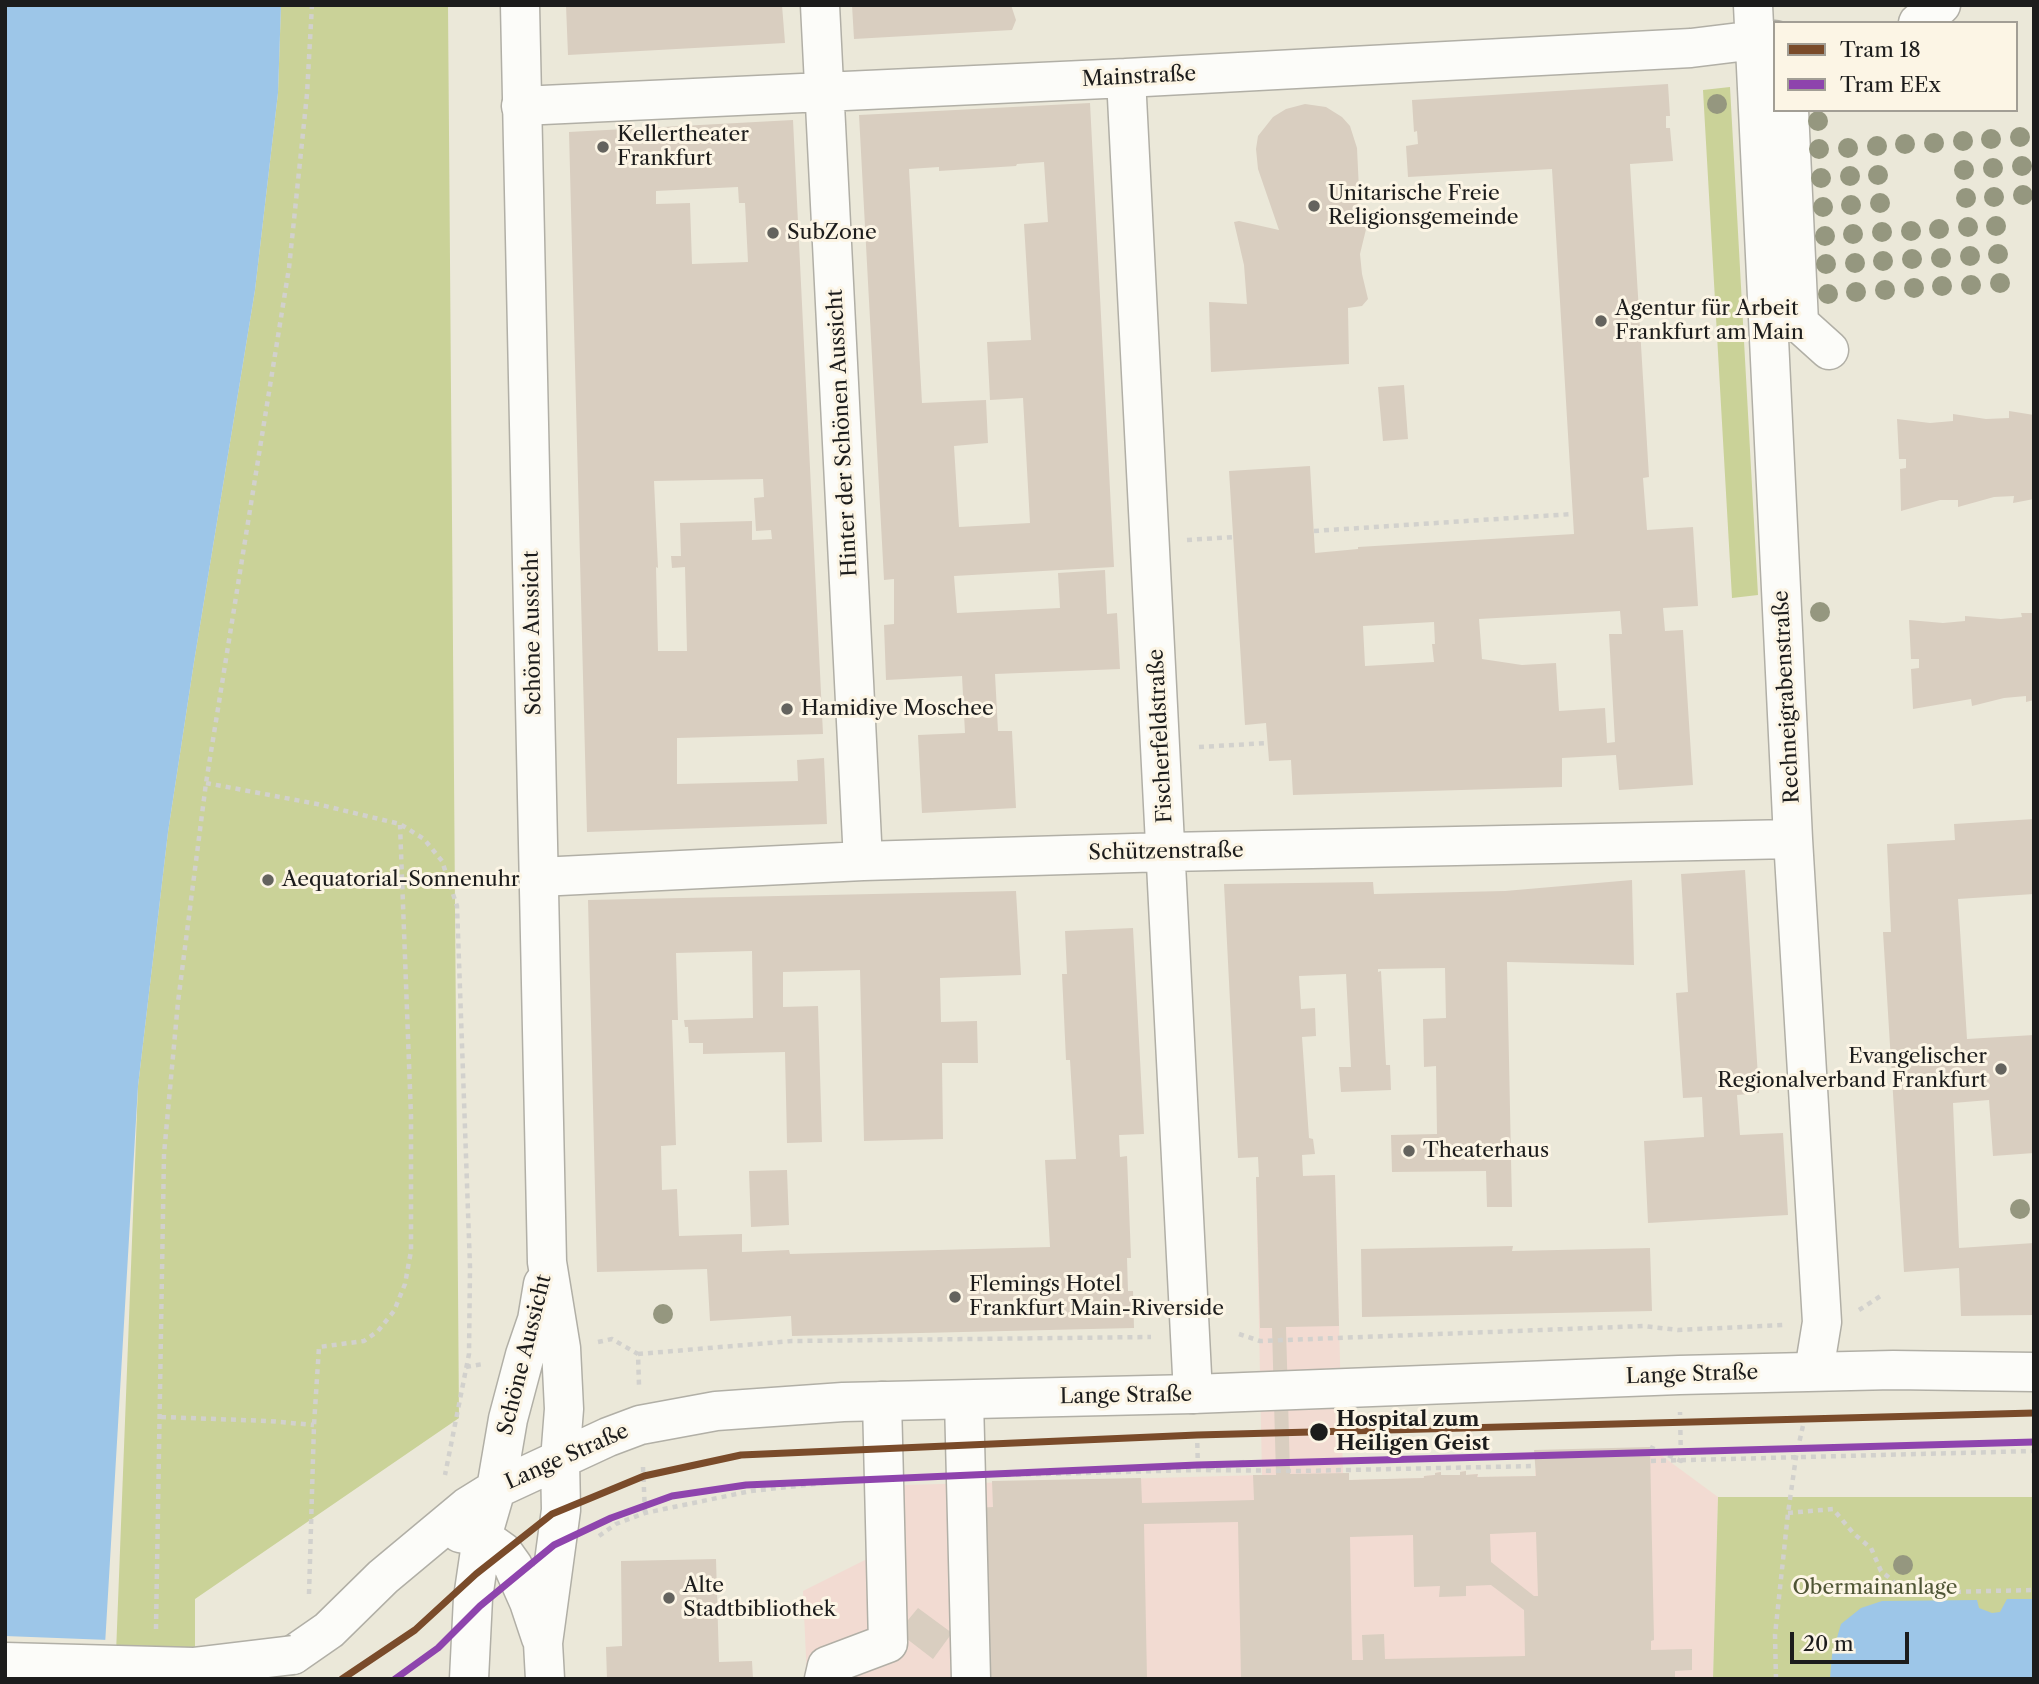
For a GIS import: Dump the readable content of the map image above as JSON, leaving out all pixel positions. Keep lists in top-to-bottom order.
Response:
{
  "streets": {
    "street": [
      "Mainstraße",
      "Hinter der Schönen Aussicht",
      "Schöne Aussicht",
      "Rechneigrabenstraße",
      "Fischerfeldstraße",
      "Schützenstraße",
      "Lange Straße"
    ]
  },
  "crossings": [
    ["Mainstraße", "Hinter der Schönen Aussicht"],
    ["Mainstraße", "Schöne Aussicht"],
    ["Mainstraße", "Rechneigrabenstraße"],
    ["Mainstraße", "Fischerfeldstraße"],
    ["Hinter der Schönen Aussicht", "Schützenstraße"],
    ["Schöne Aussicht", "Schützenstraße"],
    ["Schöne Aussicht", "Lange Straße"],
    ["Rechneigrabenstraße", "Schützenstraße"],
    ["Rechneigrabenstraße", "Lange Straße"],
    ["Fischerfeldstraße", "Schützenstraße"],
    ["Fischerfeldstraße", "Lange Straße"]
  ],
  "parks": ["Obermainanlage"],
  "places": [
    "Kellertheater Frankfurt",
    "Unitarische Freie Religionsgemeinde",
    "SubZone",
    "Agentur für Arbeit Frankfurt am Main",
    "Hamidiye Moschee",
    "Aequatorial-Sonnenuhr",
    "Evangelischer Regionalverband Frankfurt",
    "Theaterhaus",
    "Flemings Hotel Frankfurt Main-Riverside",
    "Hospital zum Heiligen Geist",
    "Alte Stadtbibliothek"
  ],
  "lines": ["tram line 18", "tram line EEx"],
  "legend": ["Tram 18", "Tram EEx"],
  "scale_bar": "20 m"
}
